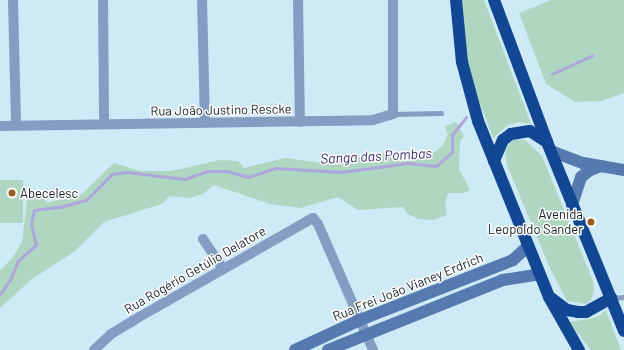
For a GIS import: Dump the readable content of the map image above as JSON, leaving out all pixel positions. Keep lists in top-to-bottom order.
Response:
{
  "streets": {
    "street": ["Rua João Justino Rescke", "Rua Rogério Getúlio Delatore", "Rua Frei João Vianey Erdrich"]
  },
  "crossings": [
    ["Rua Rogério Getúlio Delatore", "Rua Frei João Vianey Erdrich"]
  ],
  "water": ["Sanga das Pombas"],
  "places": ["Abecelesc", "Avenida Leopoldo Sander"]
}
